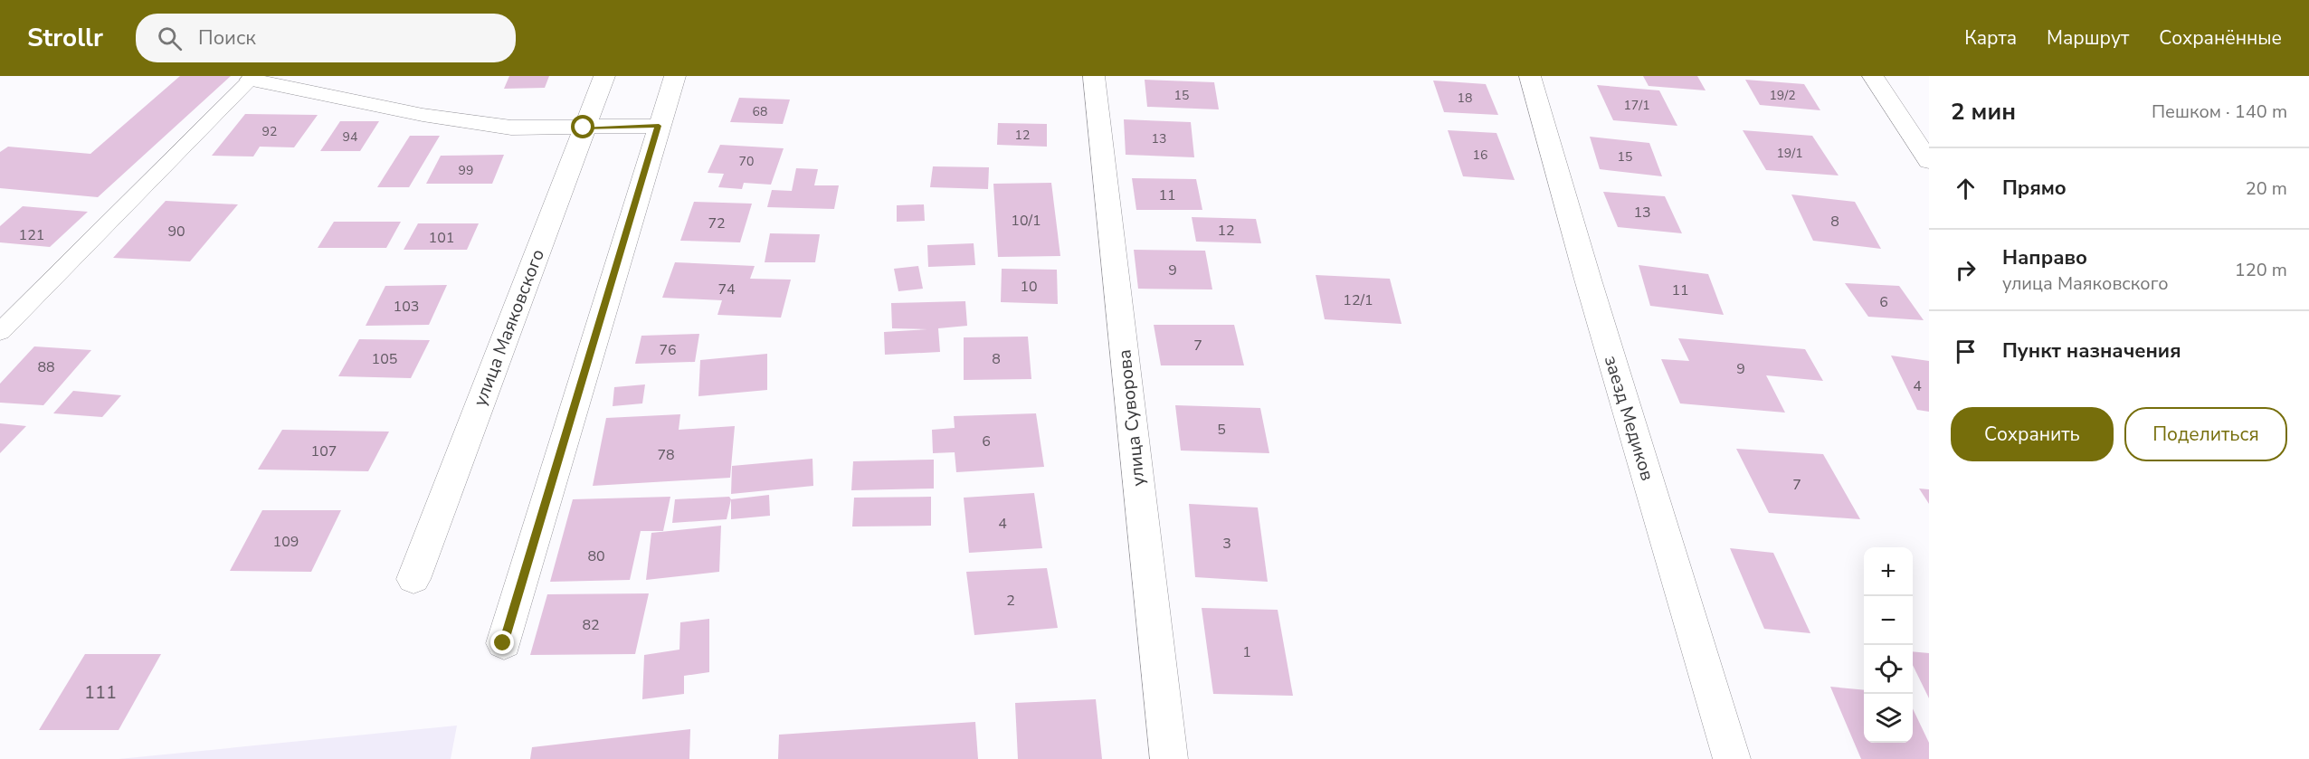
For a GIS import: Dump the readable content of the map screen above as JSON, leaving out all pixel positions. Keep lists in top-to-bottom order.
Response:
{
  "streets": {
    "street": ["улица Маяковского", "улица Суворова", "заезд Медиков"]
  },
  "house_numbers": [
    "15",
    "19/2",
    "18",
    "17/1",
    "68",
    "92",
    "12",
    "94",
    "13",
    "19/1",
    "16",
    "15",
    "70",
    "99",
    "11",
    "13",
    "10/1",
    "8",
    "72",
    "12",
    "90",
    "121",
    "101",
    "9",
    "10",
    "74",
    "11",
    "12/1",
    "6",
    "103",
    "7",
    "76",
    "105",
    "8",
    "88",
    "9",
    "4",
    "5",
    "6",
    "107",
    "78",
    "7",
    "4",
    "109",
    "3",
    "80",
    "2",
    "82",
    "1",
    "111"
  ],
  "page": {
    "header": "Strollr",
    "search": "Поиск",
    "nav": ["Карта", "Маршрут", "Сохранённые"],
    "heading": ["2 мин", "Пешком · 140 m"],
    "list": [
      ["Прямо", "20 m"],
      ["Направо", "улица Маяковского", "120 m"],
      "Пункт назначения"
    ],
    "buttons": ["Сохранить", "Поделиться"],
    "map_buttons": ["+", "−"]
  }
}
